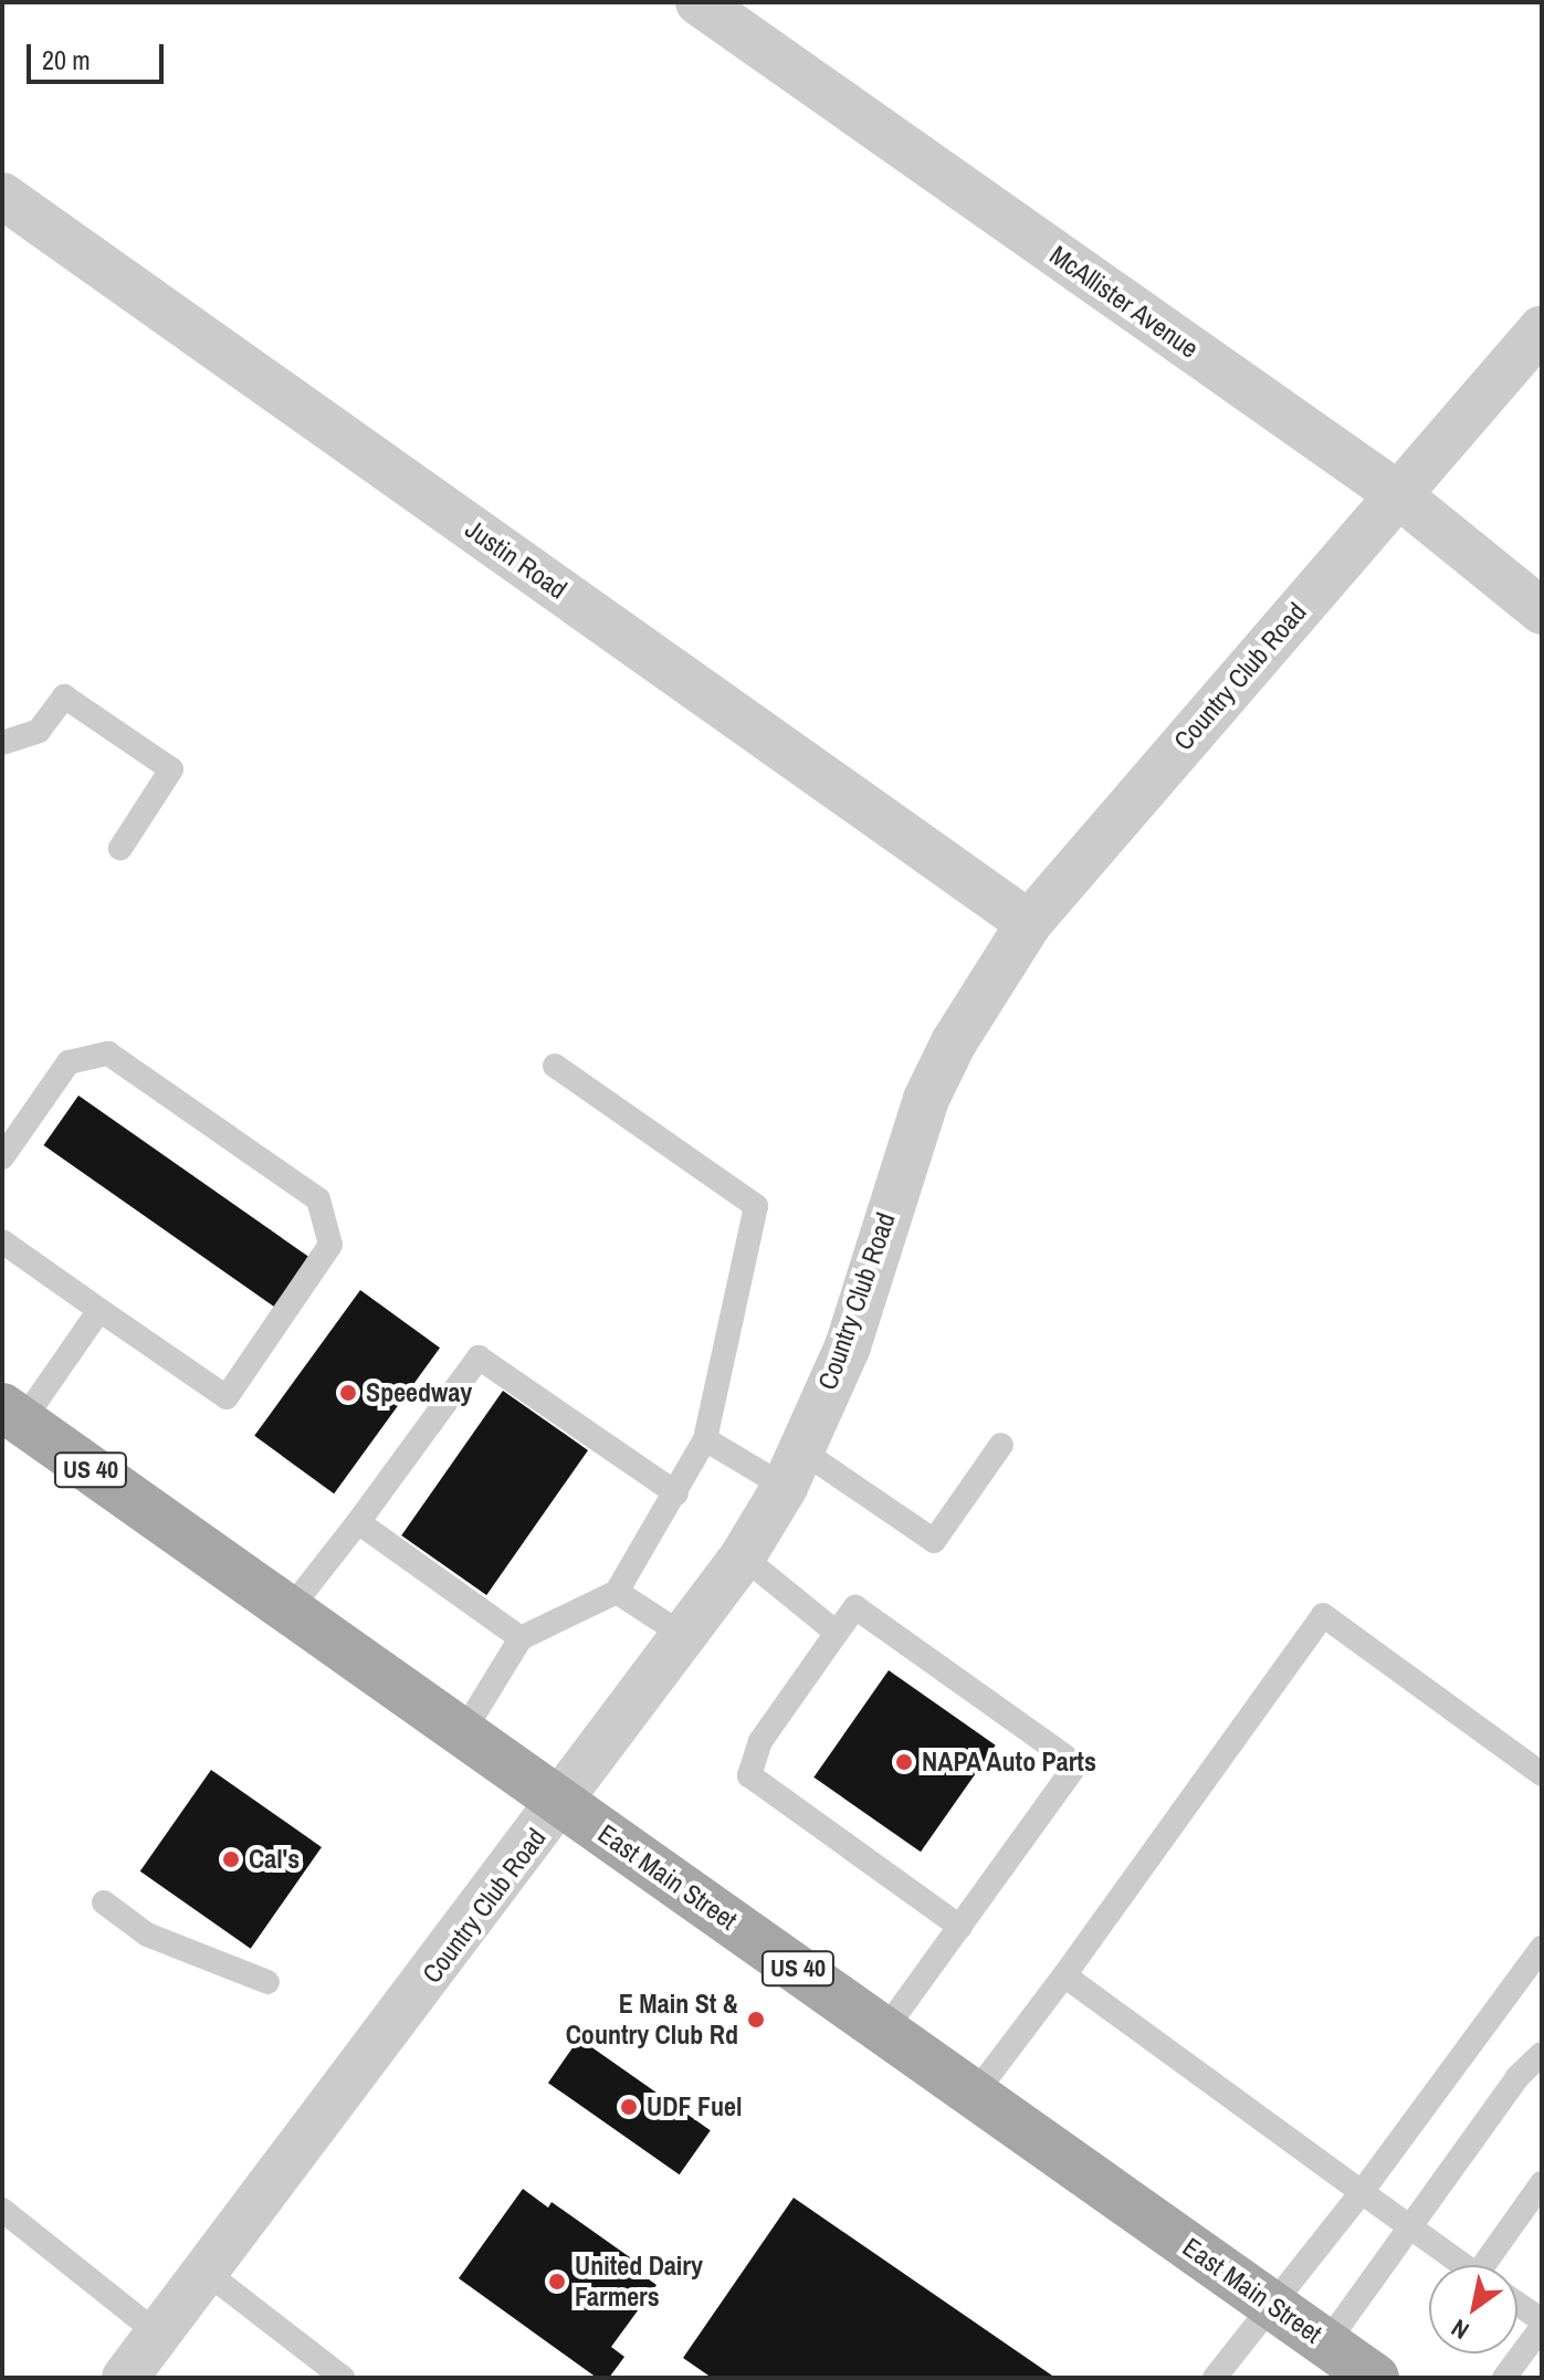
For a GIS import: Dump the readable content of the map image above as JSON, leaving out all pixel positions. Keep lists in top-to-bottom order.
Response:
{
  "streets": {
    "main road": ["US 40", "East Main Street"],
    "street": ["McAllister Avenue", "Justin Road", "Country Club Road"]
  },
  "crossings": [
    ["McAllister Avenue", "Country Club Road"],
    ["Justin Road", "Country Club Road"],
    ["Country Club Road", "East Main Street"]
  ],
  "places": [
    "Speedway",
    "NAPA Auto Parts",
    "Cal's",
    "E Main St & Country Club Rd",
    "UDF Fuel",
    "United Dairy Farmers"
  ],
  "scale_bar": "20 m",
  "north": "bottom left"
}
